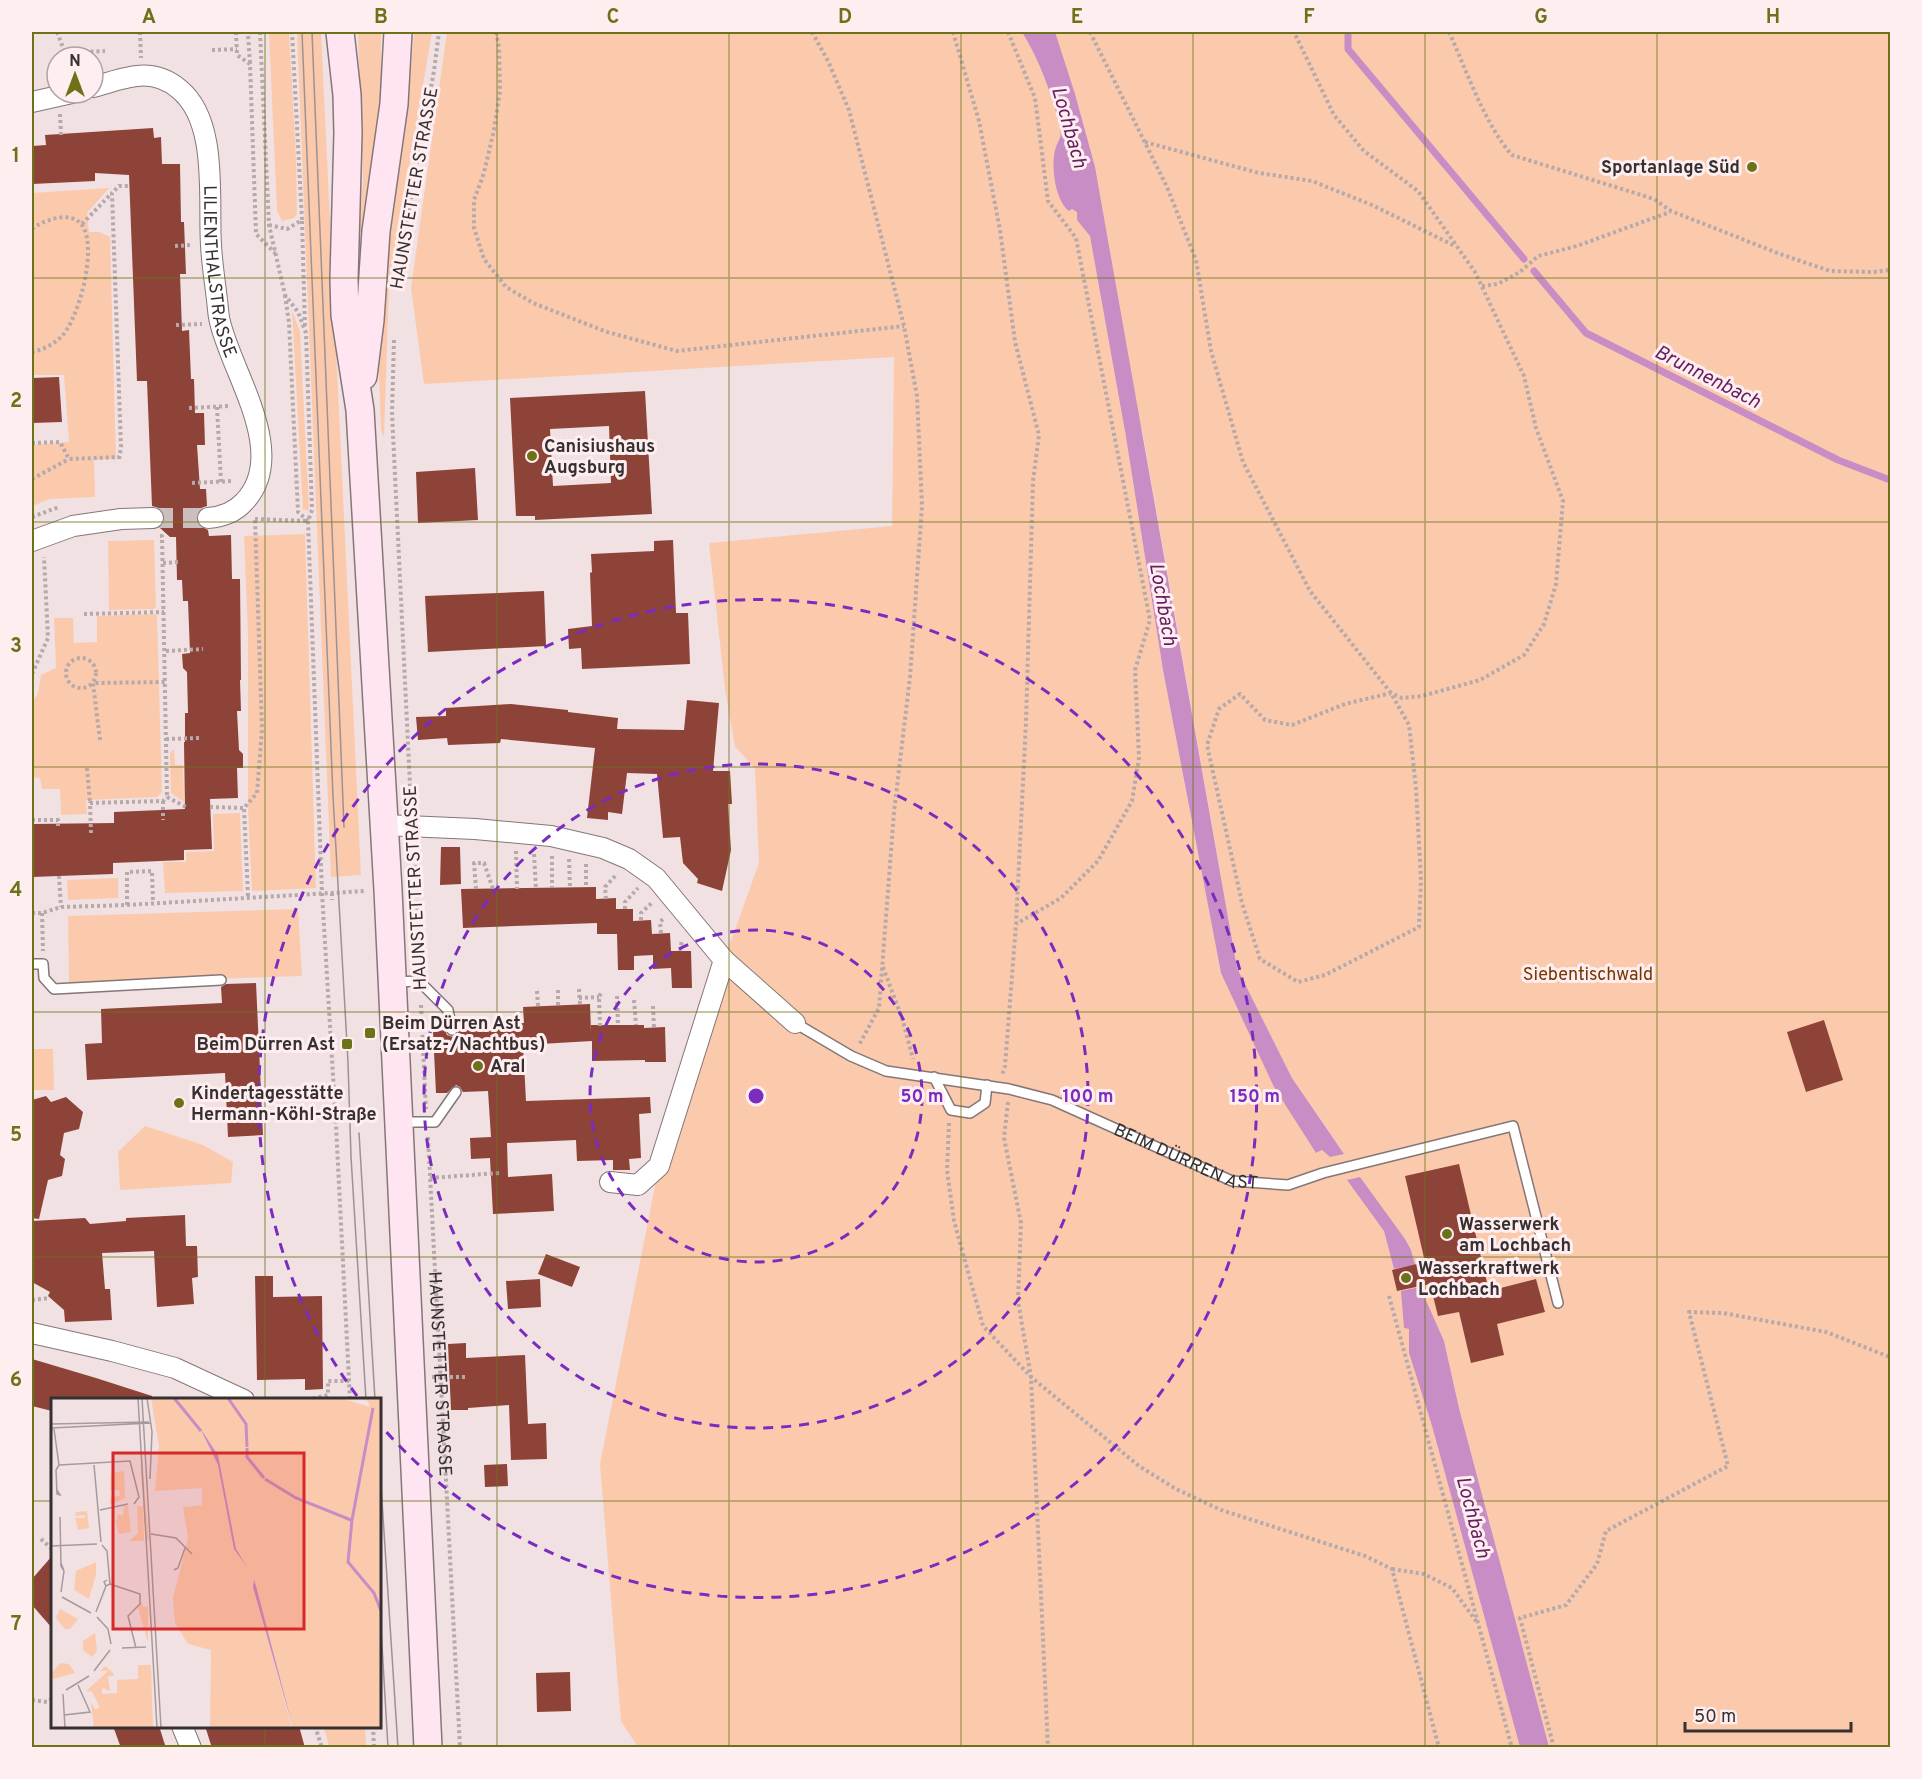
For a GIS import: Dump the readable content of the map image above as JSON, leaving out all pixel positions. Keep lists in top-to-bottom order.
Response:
{
  "streets": {
    "main road": ["HAUNSTETTER STRASSE"],
    "street": ["LILIENTHALSTRASSE", "BEIM DÜRREN AST"]
  },
  "crossings": [
    ["HAUNSTETTER STRASSE", "BEIM DÜRREN AST"]
  ],
  "water": ["Lochbach", "Brunnenbach"],
  "parks": ["Siebentischwald"],
  "places": {
    "other": [
      "Sportanlage Süd",
      "Canisiushaus Augsburg",
      "Aral",
      "Kindertagesstätte Hermann-Köhl-Straße",
      "Wasserwerk am Lochbach",
      "Wasserkraftwerk Lochbach"
    ],
    "transit": ["Beim Dürren Ast (Ersatz-/Nachtbus)", "Beim Dürren Ast"]
  },
  "scale_bar": "50 m",
  "north": "top",
  "grid": {
    "columns": [
      "A",
      "B",
      "C",
      "D",
      "E",
      "F",
      "G",
      "H"
    ],
    "rows": [
      "1",
      "2",
      "3",
      "4",
      "5",
      "6",
      "7"
    ]
  },
  "rings": ["50 m", "100 m", "150 m"]
}
